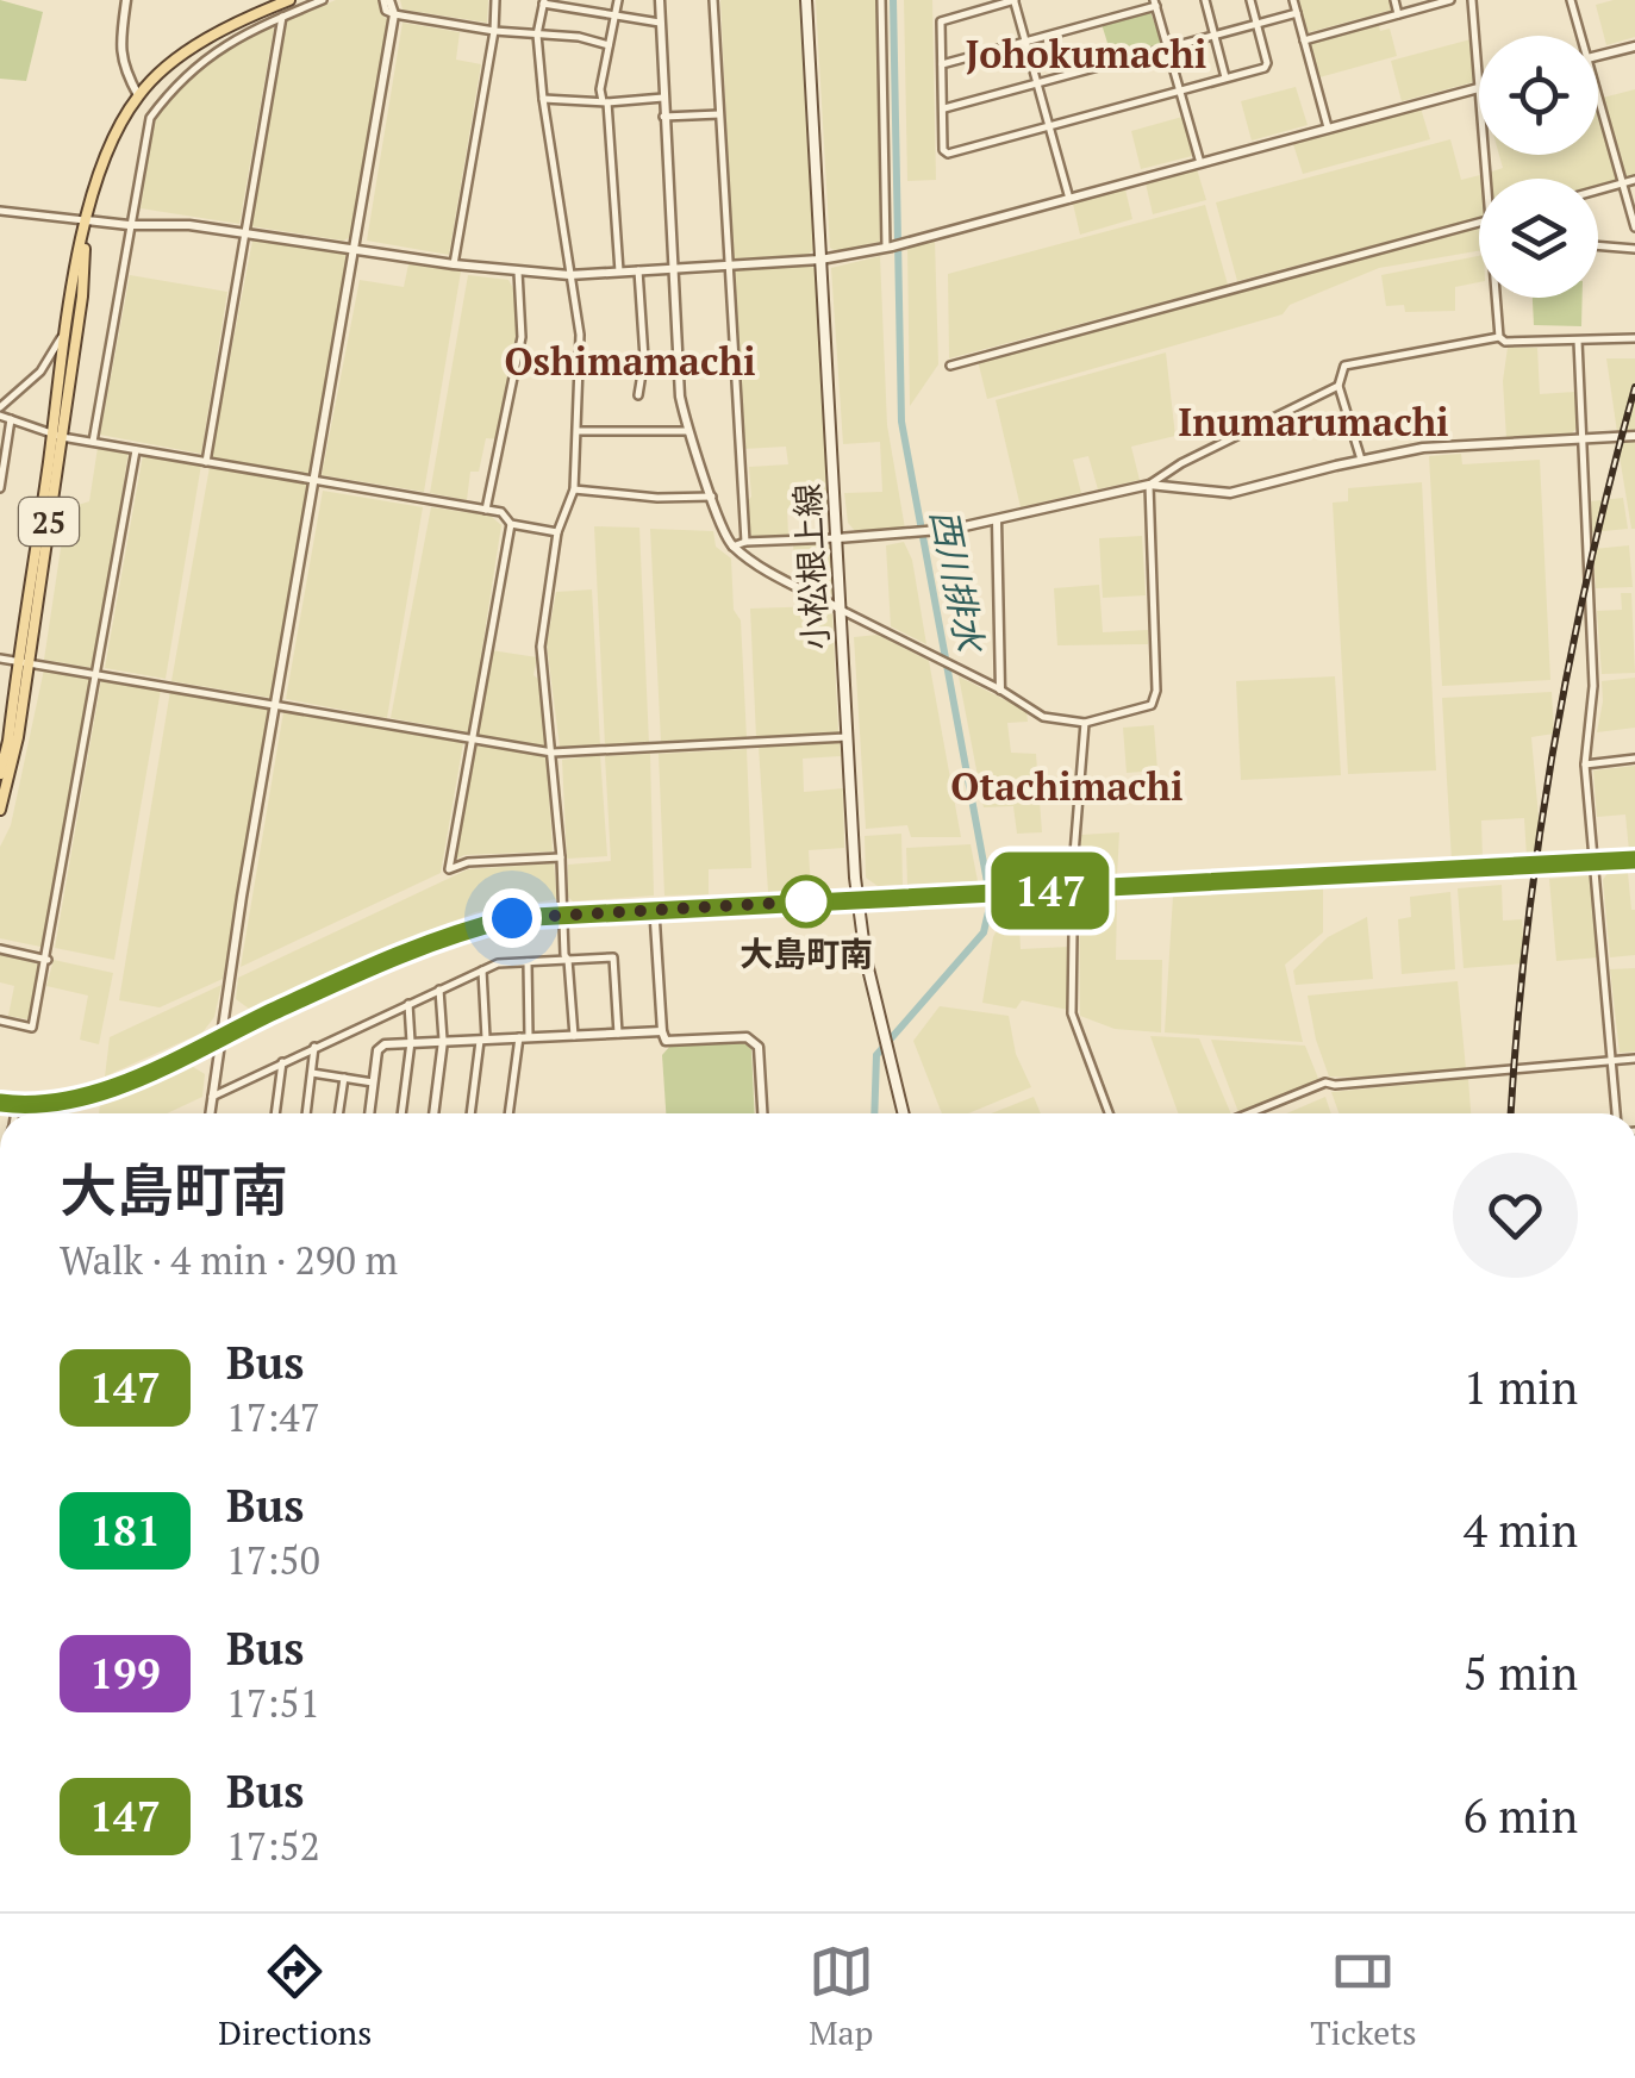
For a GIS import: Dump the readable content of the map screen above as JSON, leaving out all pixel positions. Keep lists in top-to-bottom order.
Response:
{
  "streets": {
    "main road": ["25", "小松根上線"]
  },
  "districts": [
    "Johokumachi",
    "Oshimamachi",
    "Inumarumachi",
    "Otachimachi"
  ],
  "water": ["西川排水"],
  "places": ["大島町南"],
  "lines": ["bus line 147"],
  "page": {
    "on_map": "147",
    "heading": ["大島町南", "Walk · 4 min · 290 m"],
    "list": [
      {
        "mark": "147",
        "name": "Bus",
        "note": "17:47",
        "value": "1 min"
      },
      {
        "mark": "181",
        "name": "Bus",
        "note": "17:50",
        "value": "4 min"
      },
      {
        "mark": "199",
        "name": "Bus",
        "note": "17:51",
        "value": "5 min"
      },
      {
        "mark": "147",
        "name": "Bus",
        "note": "17:52",
        "value": "6 min"
      }
    ],
    "tabs": ["Directions", "Map", "Tickets"]
  }
}
